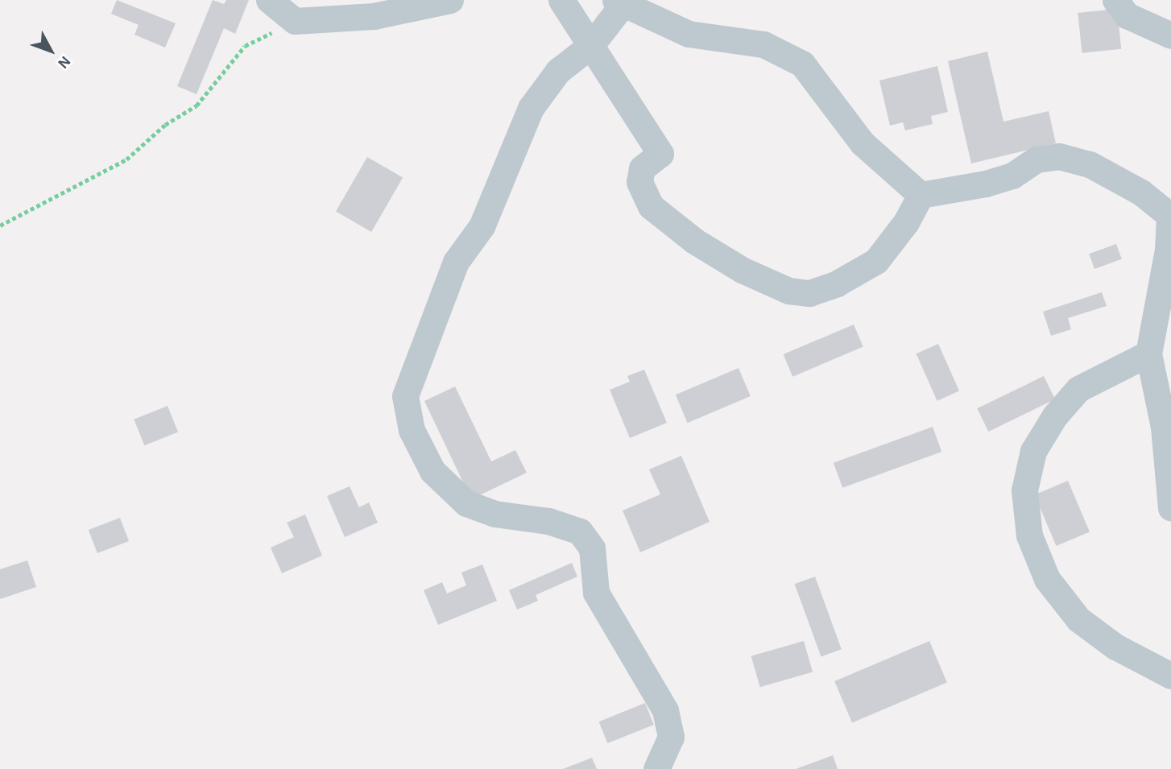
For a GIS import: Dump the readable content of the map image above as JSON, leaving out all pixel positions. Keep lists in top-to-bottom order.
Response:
{
  "north": "bottom right"
}
